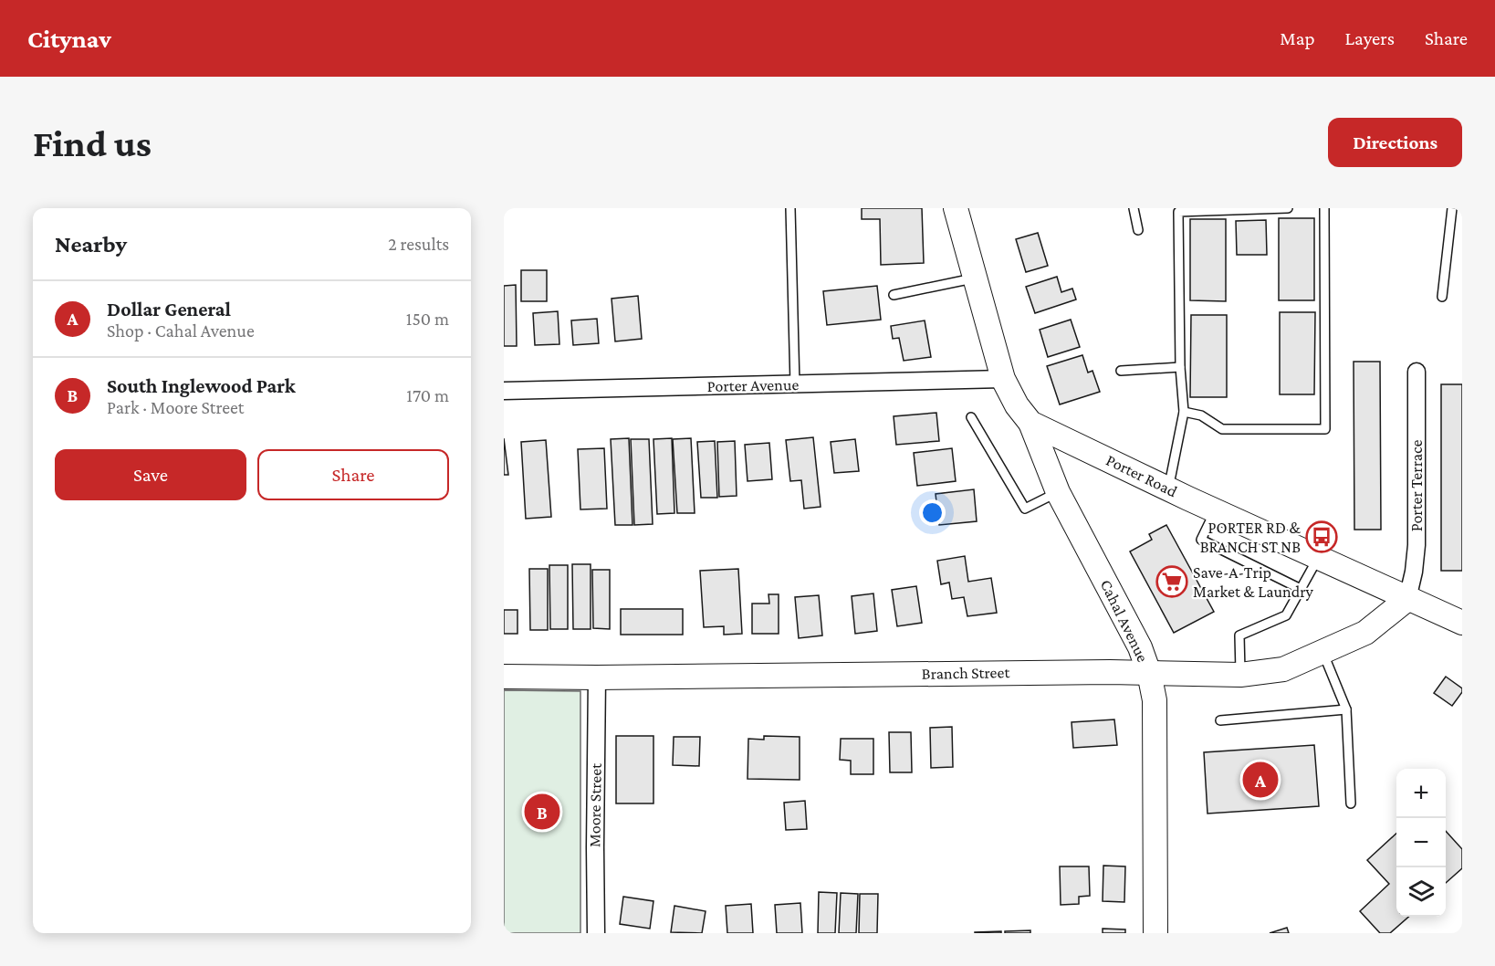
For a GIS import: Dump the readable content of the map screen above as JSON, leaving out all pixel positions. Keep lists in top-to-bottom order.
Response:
{
  "streets": {
    "street": [
      "Porter Avenue",
      "Porter Road",
      "Porter Terrace",
      "Cahal Avenue",
      "Branch Street",
      "Moore Street"
    ]
  },
  "crossings": [
    ["Porter Avenue", "Porter Road"],
    ["Porter Road", "Porter Terrace"],
    ["Porter Road", "Cahal Avenue"],
    ["Porter Road", "Branch Street"],
    ["Porter Terrace", "Branch Street"],
    ["Cahal Avenue", "Branch Street"],
    ["Branch Street", "Moore Street"]
  ],
  "places": {
    "bus stop": ["PORTER RD & BRANCH ST NB"],
    "supermarket": ["Save-A-Trip Market & Laundry"]
  },
  "page": {
    "header": "Citynav",
    "nav": ["Map", "Layers", "Share"],
    "buttons": [
      "Directions",
      ["Save", "Share"]
    ],
    "title": "Find us",
    "heading": ["Nearby", "2 results"],
    "list": [
      {
        "mark": "A",
        "name": "Dollar General",
        "note": "Shop · Cahal Avenue",
        "value": "150 m"
      },
      {
        "mark": "B",
        "name": "South Inglewood Park",
        "note": "Park · Moore Street",
        "value": "170 m"
      }
    ],
    "pins": ["A", "B"],
    "map_buttons": ["+", "−"]
  }
}
